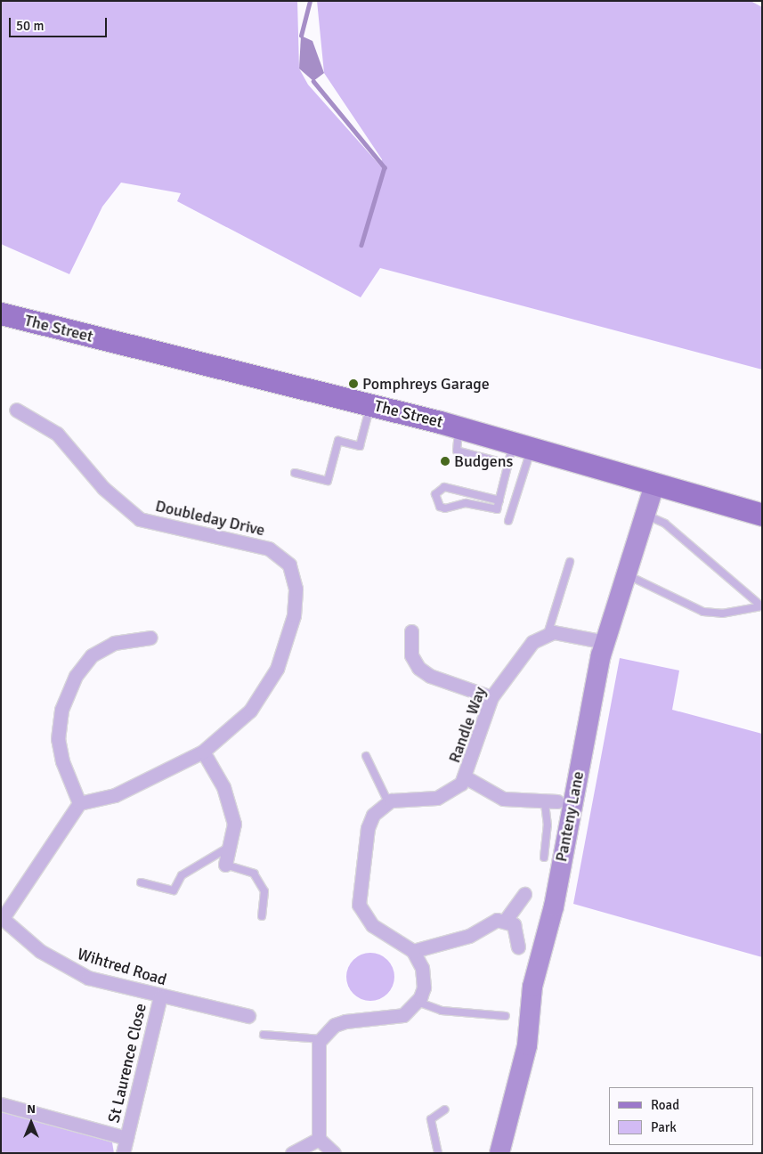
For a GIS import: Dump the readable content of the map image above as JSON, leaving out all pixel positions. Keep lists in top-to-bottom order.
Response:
{
  "streets": {
    "main road": ["The Street"],
    "street": [
      "Doubleday Drive",
      "Randle Way",
      "Panteny Lane",
      "Wihtred Road",
      "St Laurence Close"
    ]
  },
  "crossings": [
    ["The Street", "Panteny Lane"],
    ["Wihtred Road", "St Laurence Close"]
  ],
  "places": ["Pomphreys Garage", "Budgens"],
  "legend": ["Road", "Park"],
  "scale_bar": "50 m",
  "north": "top"
}
